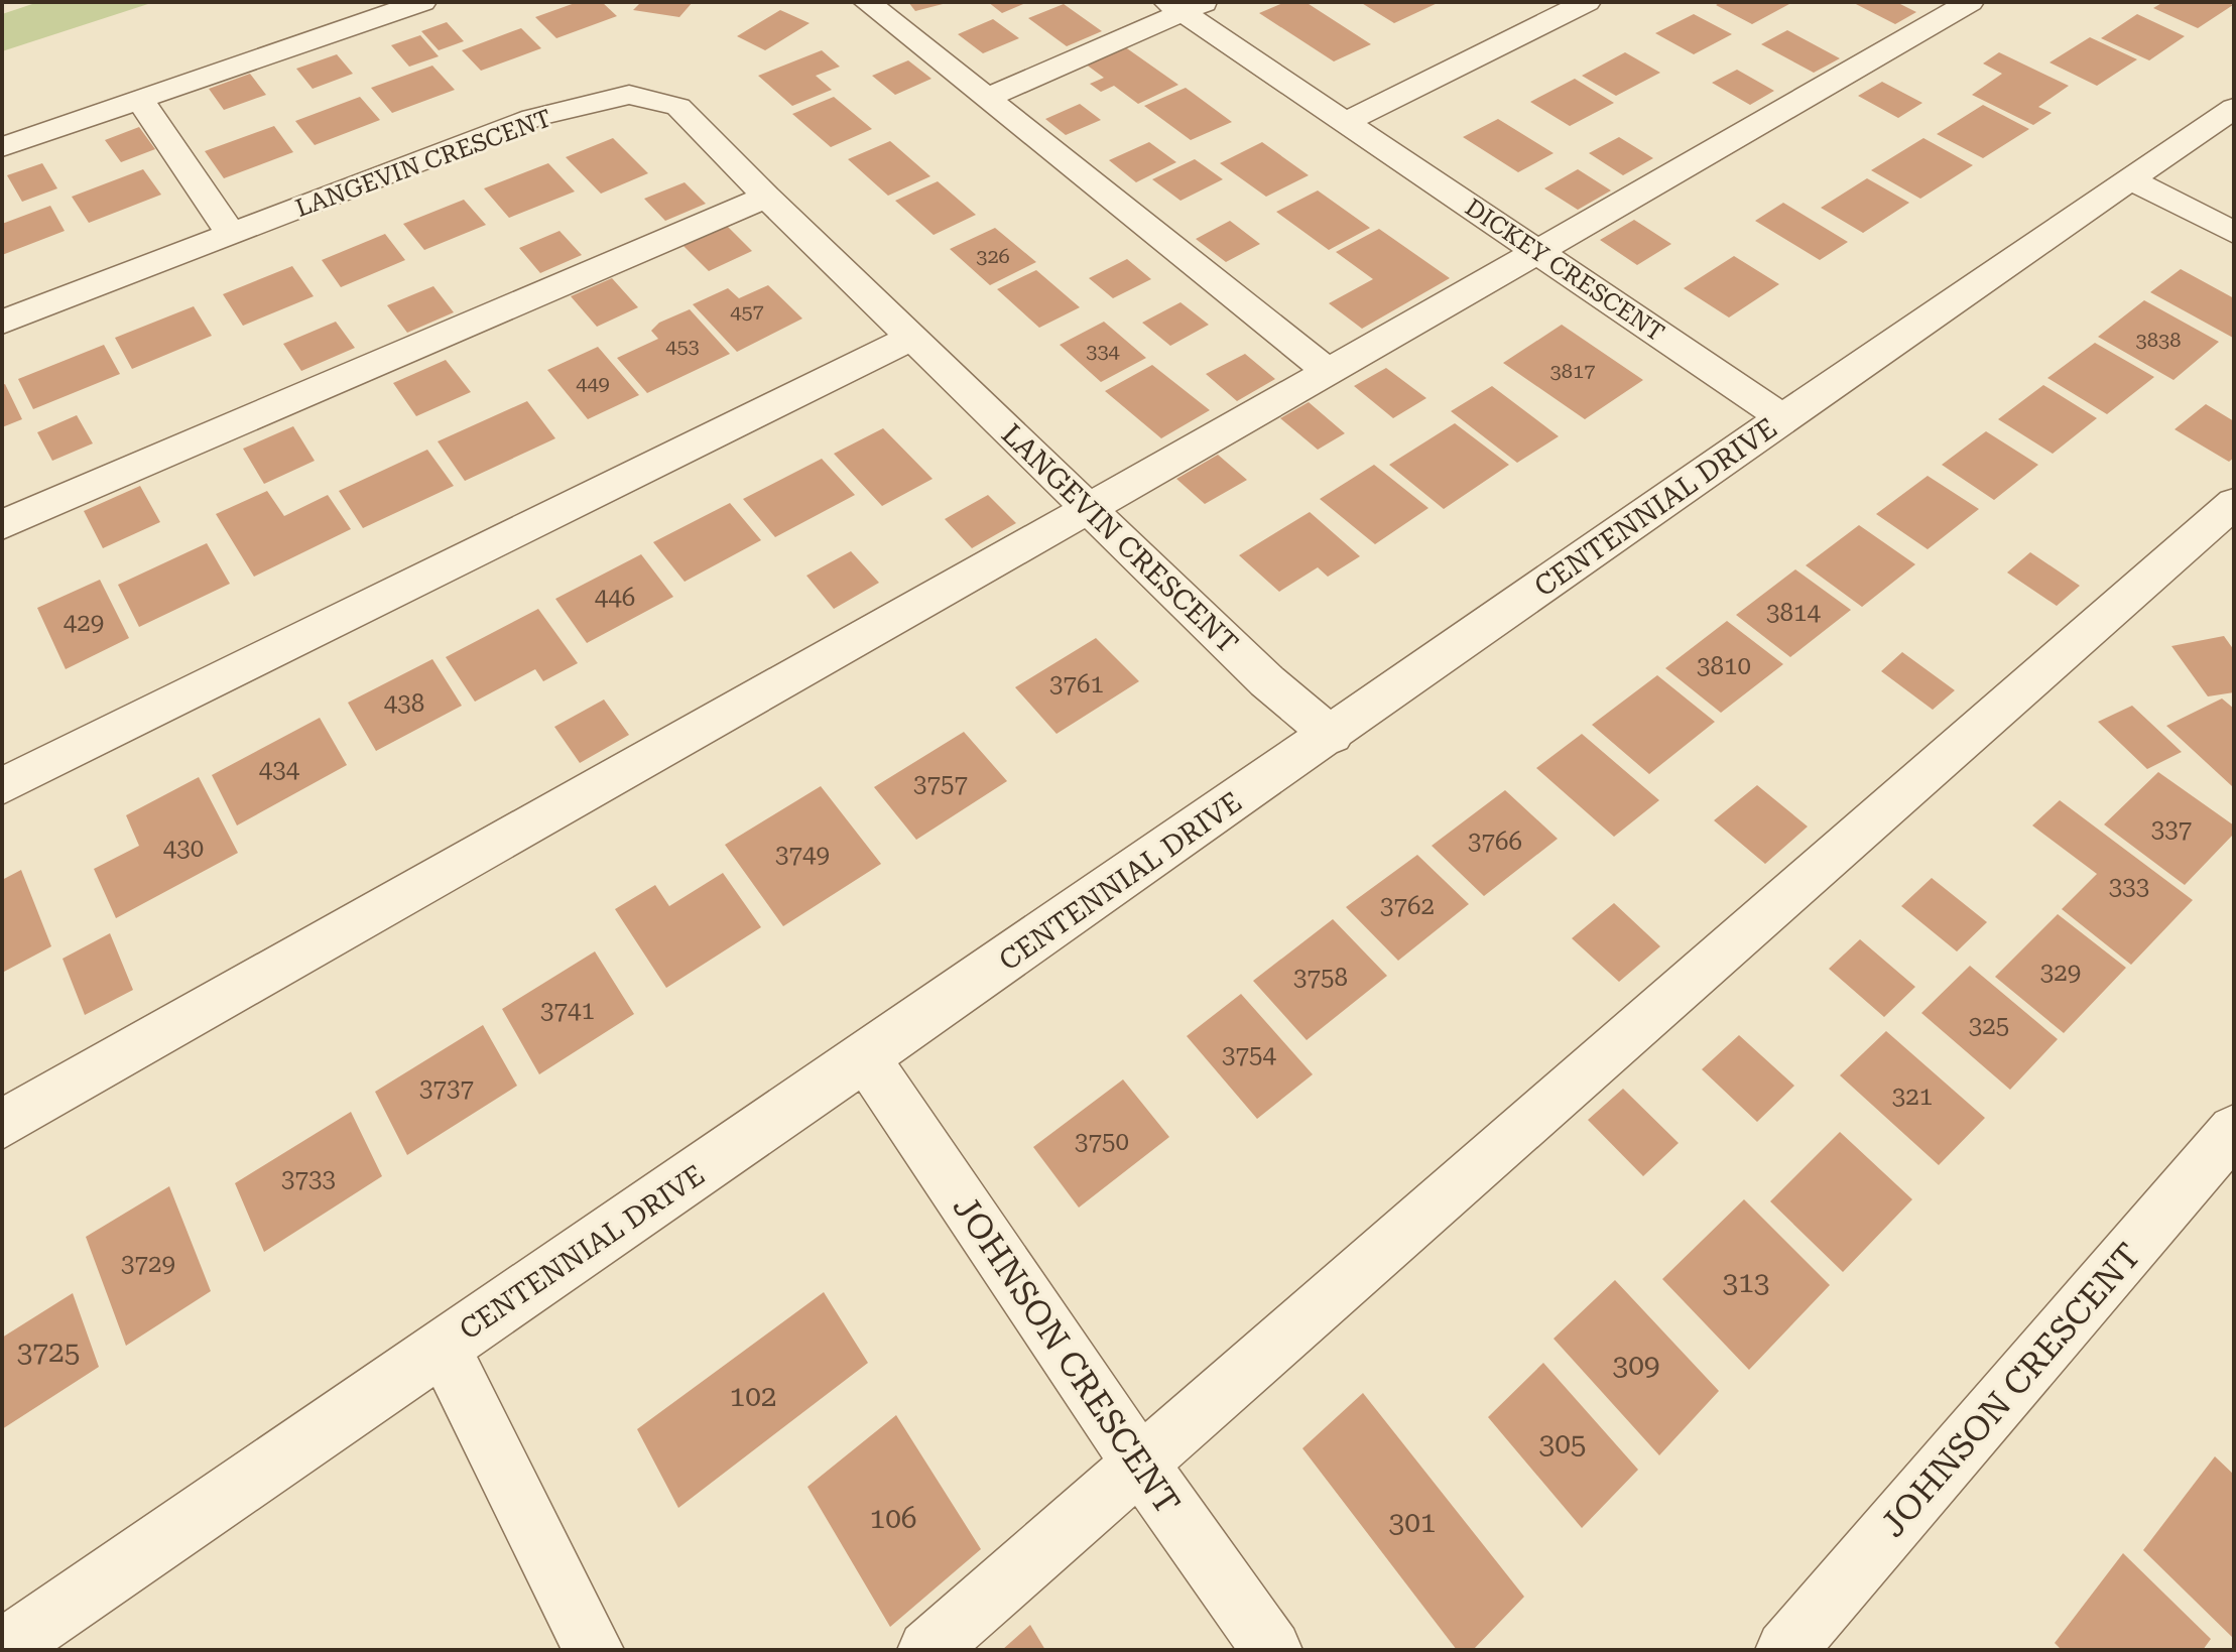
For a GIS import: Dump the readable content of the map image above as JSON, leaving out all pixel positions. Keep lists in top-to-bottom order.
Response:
{
  "streets": {
    "street": [
      "LANGEVIN CRESCENT",
      "DICKEY CRESCENT",
      "CENTENNIAL DRIVE",
      "JOHNSON CRESCENT"
    ]
  },
  "crossings": [
    ["LANGEVIN CRESCENT", "CENTENNIAL DRIVE"],
    ["DICKEY CRESCENT", "CENTENNIAL DRIVE"],
    ["CENTENNIAL DRIVE", "JOHNSON CRESCENT"]
  ],
  "house_numbers": [
    "326",
    "457",
    "3838",
    "453",
    "334",
    "3817",
    "449",
    "446",
    "3814",
    "429",
    "3810",
    "3761",
    "438",
    "434",
    "3757",
    "337",
    "3766",
    "430",
    "3749",
    "333",
    "3762",
    "329",
    "3758",
    "3741",
    "325",
    "3754",
    "3737",
    "321",
    "3750",
    "3733",
    "3729",
    "313",
    "3725",
    "309",
    "102",
    "305",
    "106",
    "301"
  ]
}
